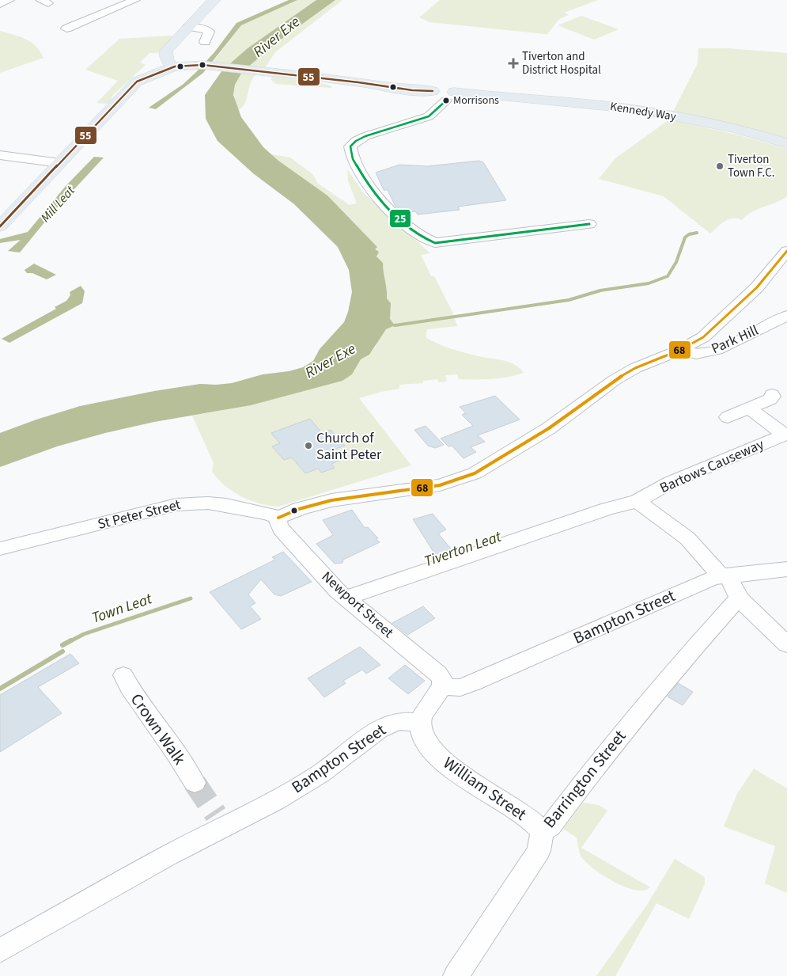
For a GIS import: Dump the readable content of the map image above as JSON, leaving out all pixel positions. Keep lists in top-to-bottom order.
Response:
{
  "streets": {
    "main road": ["Kennedy Way"],
    "street": [
      "Park Hill",
      "Bartows Causeway",
      "St Peter Street",
      "Newport Street",
      "Bampton Street",
      "Crown Walk",
      "Barrington Street",
      "William Street"
    ]
  },
  "crossings": [
    ["Park Hill", "St Peter Street"],
    ["Park Hill", "Newport Street"],
    ["Bartows Causeway", "Newport Street"],
    ["St Peter Street", "Newport Street"],
    ["Newport Street", "Bampton Street"],
    ["Bampton Street", "William Street"],
    ["Barrington Street", "William Street"]
  ],
  "water": [
    "River Exe",
    "Mill Leat",
    "Tiverton Leat",
    "Town Leat"
  ],
  "places": {
    "health": ["Tiverton and District Hospital"],
    "other": ["Morrisons", "Tiverton Town F.C.", "Church of Saint Peter"]
  },
  "lines": ["transit line 55", "transit line 25", "transit line 68"]
}
